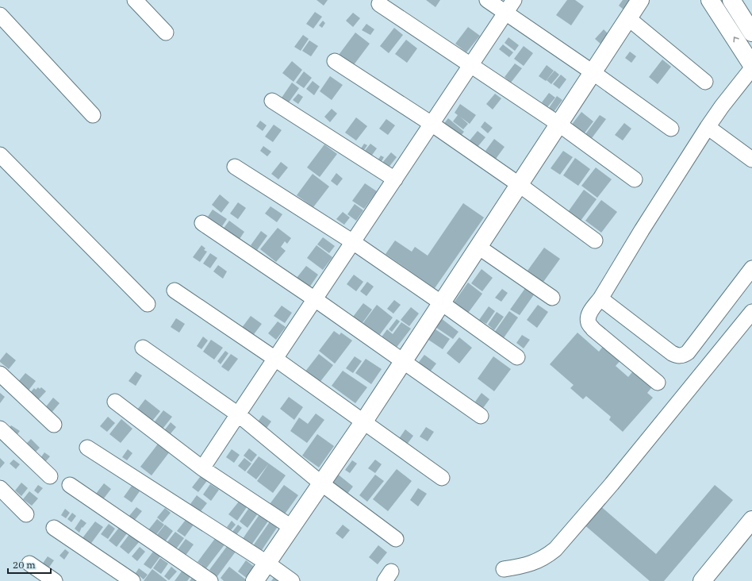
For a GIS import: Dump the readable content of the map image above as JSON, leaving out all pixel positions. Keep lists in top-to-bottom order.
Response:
{
  "scale_bar": "20 m"
}
